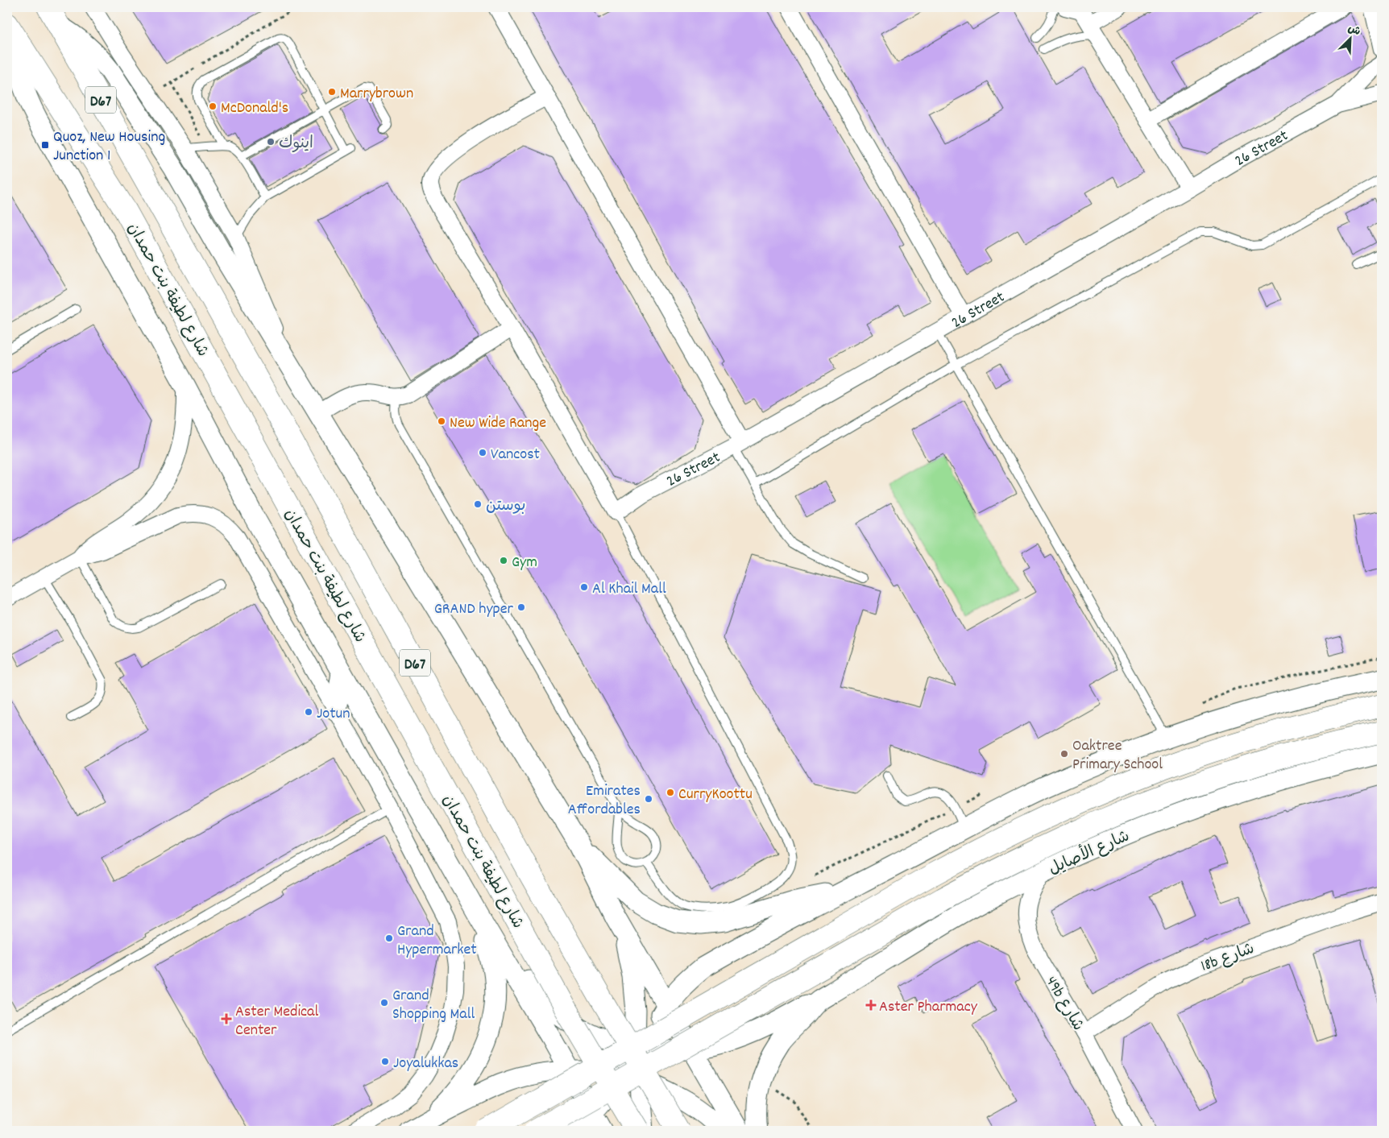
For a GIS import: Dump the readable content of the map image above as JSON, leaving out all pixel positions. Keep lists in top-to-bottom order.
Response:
{
  "streets": {
    "main road": ["D67", "شارع لطيفة بنت حمدان"],
    "street": [
      "26 Street",
      "شارع الأصايل",
      "18b شارع",
      "49b شارع"
    ]
  },
  "crossings": [
    ["شارع الأصايل", "49b شارع"],
    ["18b شارع", "49b شارع"]
  ],
  "places": {
    "other": [
      "Marrybrown",
      "McDonald's",
      "اينوك",
      "New Wide Range",
      "Vancost",
      "بوستن",
      "Gym",
      "Al Khail Mall",
      "GRAND hyper",
      "Jotun",
      "Oaktree Primary School",
      "CurryKoottu",
      "Emirates Affordables",
      "Grand Hypermarket",
      "Grand Shopping Mall",
      "Joyalukkas"
    ],
    "transit": ["Quoz, New Housing Junction 1"],
    "health": ["Aster Pharmacy", "Aster Medical Center"]
  },
  "north": "top right"
}
